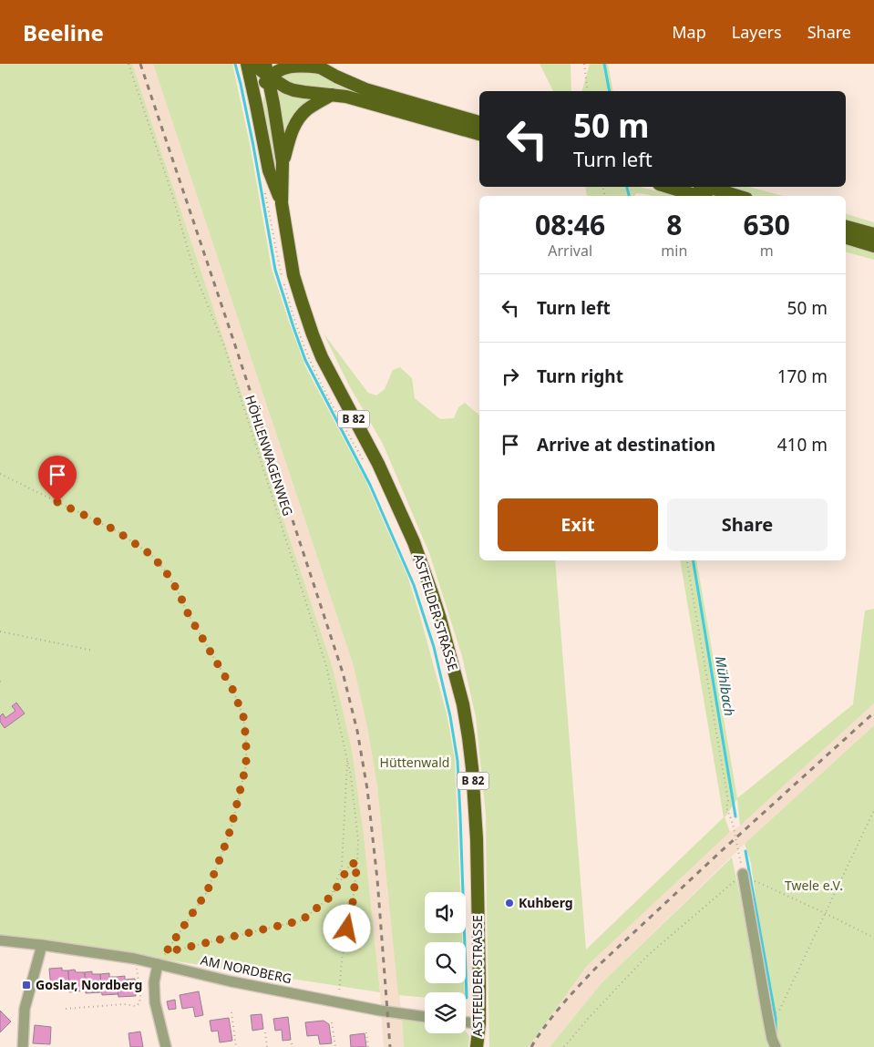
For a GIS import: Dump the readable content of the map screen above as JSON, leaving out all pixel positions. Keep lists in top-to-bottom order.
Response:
{
  "streets": {
    "main road": ["B 82", "ASTFELDER STRASSE"],
    "street": ["AM NORDBERG"],
    "path": ["HÖHLENWAGENWEG"]
  },
  "crossings": [
    ["B 82", "ASTFELDER STRASSE"],
    ["HÖHLENWAGENWEG", "AM NORDBERG"]
  ],
  "water": ["Mühlbach"],
  "parks": ["Hüttenwald", "Twele e.V."],
  "places": {
    "other": ["Kuhberg"],
    "transit": ["Goslar, Nordberg"]
  },
  "page": {
    "header": "Beeline",
    "nav": ["Map", "Layers", "Share"],
    "turn": ["50 m", "Turn left"],
    "eta": [
      "08:46",
      "Arrival",
      "8",
      "min",
      "630",
      "m"
    ],
    "list": [
      {
        "name": "Turn left",
        "value": "50 m"
      },
      {
        "name": "Turn right",
        "value": "170 m"
      },
      {
        "name": "Arrive at destination",
        "value": "410 m"
      }
    ],
    "buttons": ["Exit", "Share"]
  }
}
